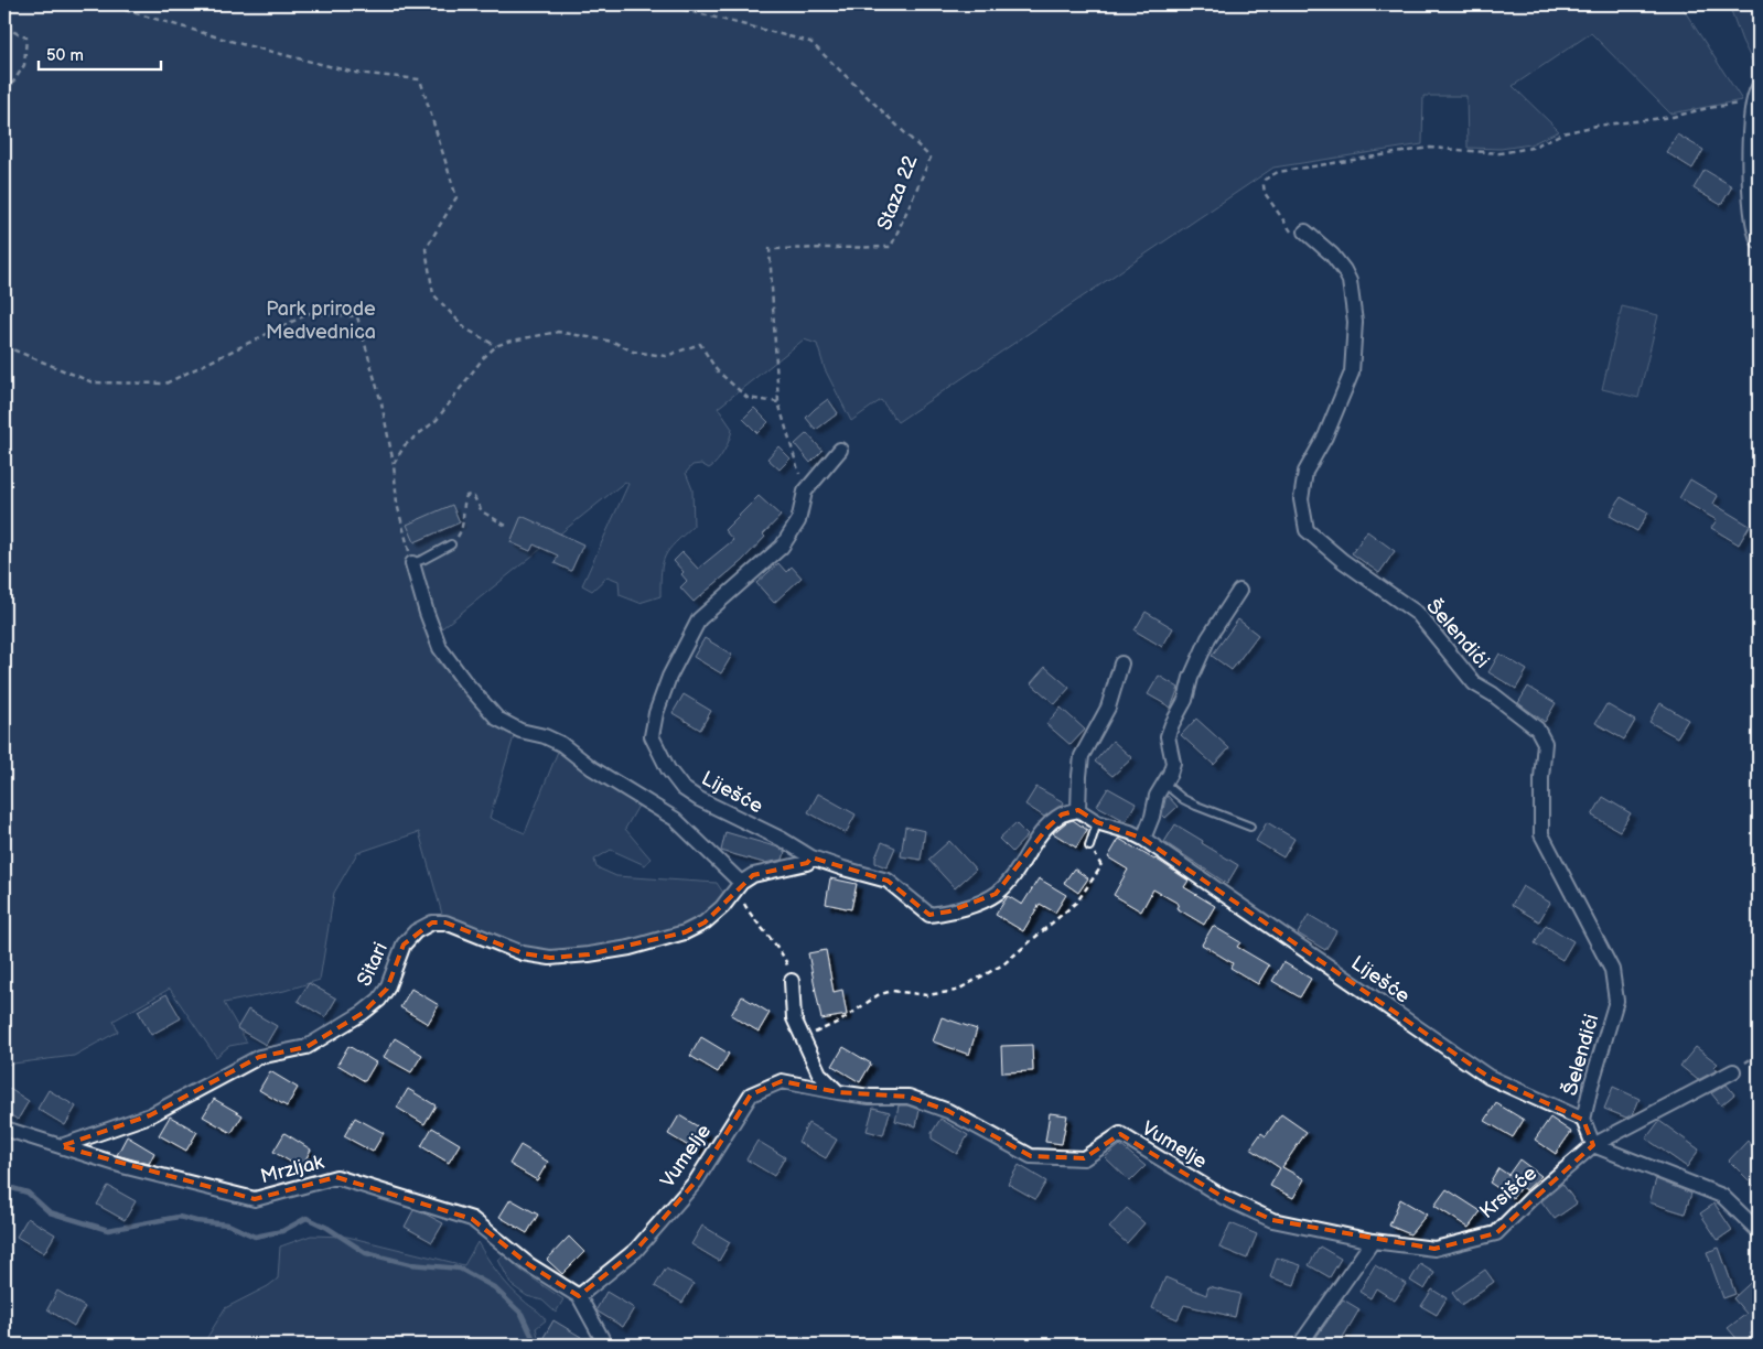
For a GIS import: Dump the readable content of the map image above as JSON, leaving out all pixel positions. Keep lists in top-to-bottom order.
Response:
{
  "streets": {
    "street": [
      "Šelendići",
      "Liješće",
      "Sitari",
      "Vumelje",
      "Mrzljak",
      "Krsišće"
    ],
    "path": ["Staza 22"]
  },
  "crossings": [
    ["Šelendići", "Liješće"],
    ["Liješće", "Sitari"],
    ["Sitari", "Mrzljak"],
    ["Vumelje", "Mrzljak"],
    ["Vumelje", "Krsišće"]
  ],
  "parks": ["Park prirode Medvednica"],
  "scale_bar": "50 m"
}
